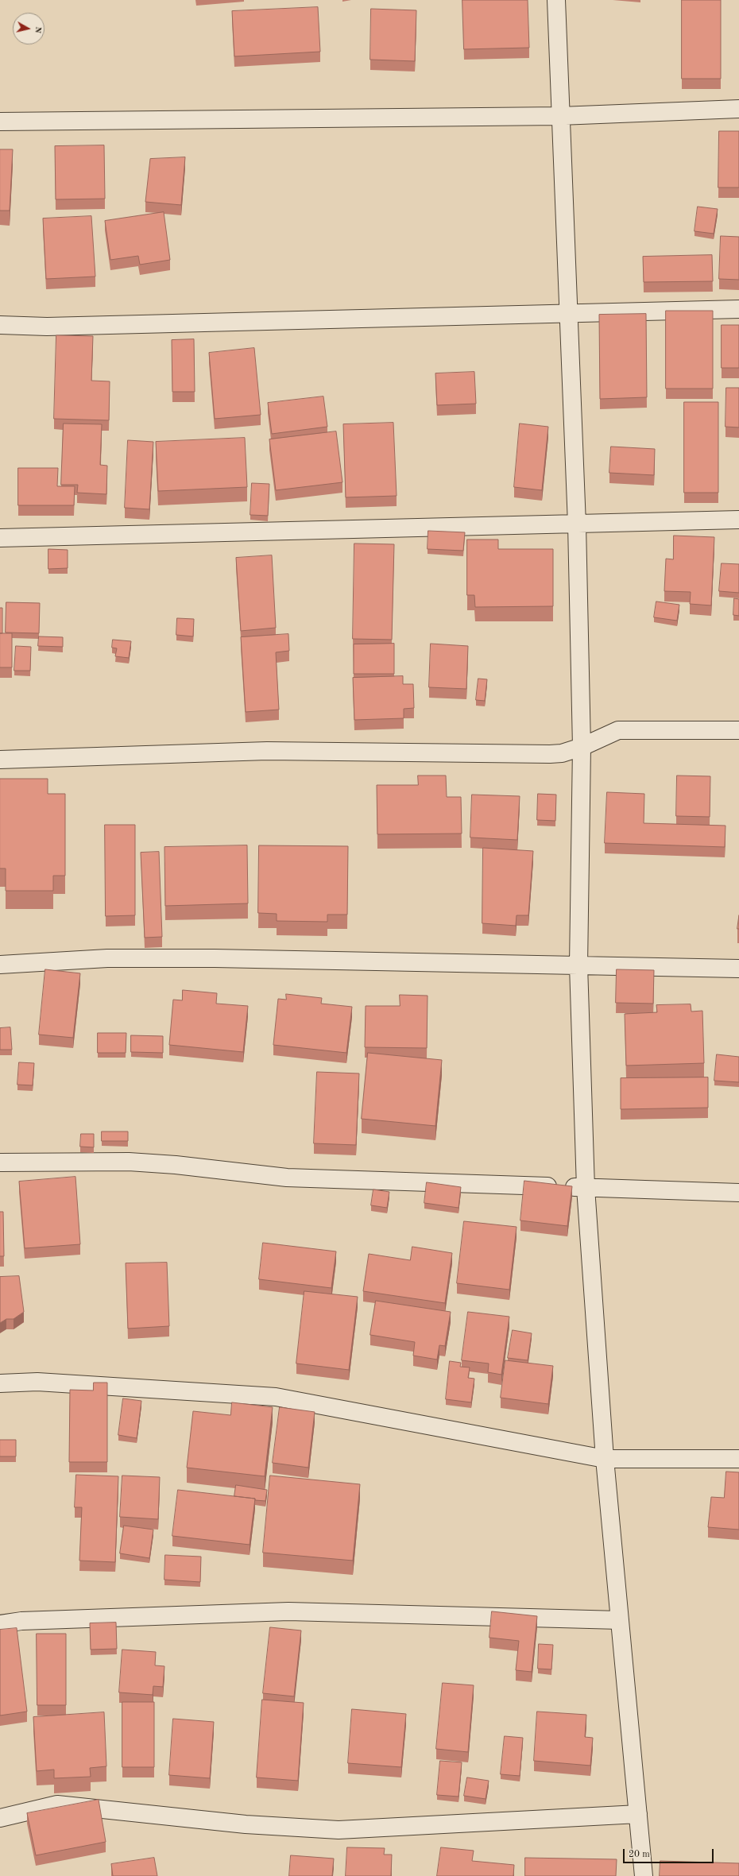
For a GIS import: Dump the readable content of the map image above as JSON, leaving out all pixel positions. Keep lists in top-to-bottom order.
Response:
{
  "scale_bar": "20 m",
  "north": "right"
}
